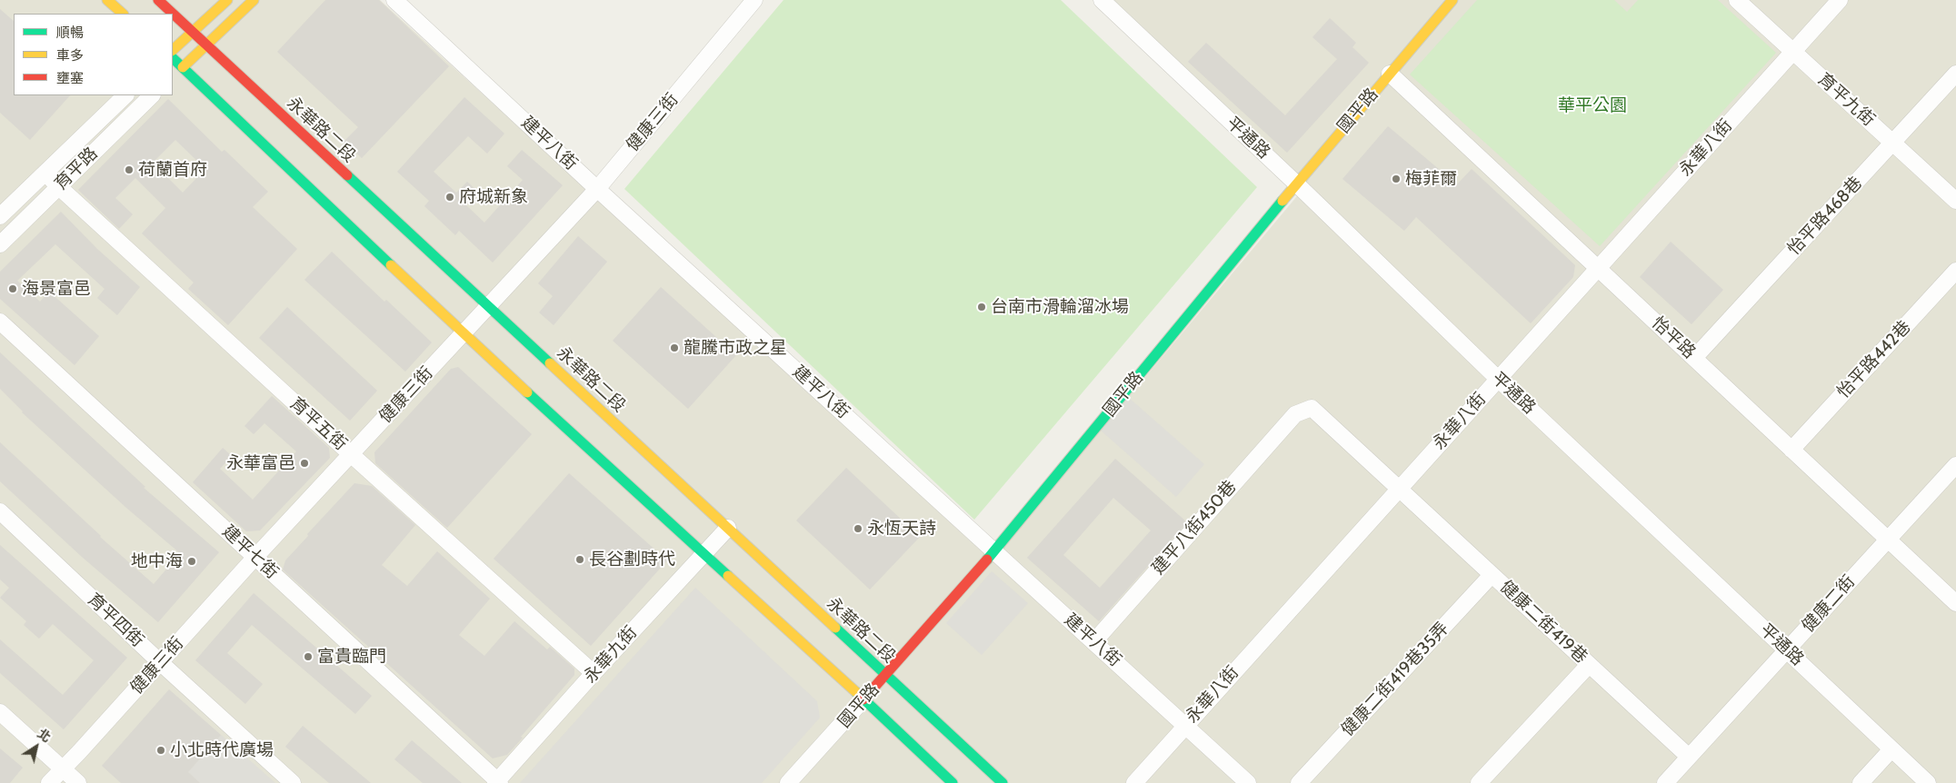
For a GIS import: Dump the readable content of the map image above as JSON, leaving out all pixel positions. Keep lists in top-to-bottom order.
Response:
{
  "streets": {
    "street": [
      "育平九街",
      "國平路",
      "健康三街",
      "永華路二段",
      "平通路",
      "建平八街",
      "永華八街",
      "育平路",
      "怡平路468巷",
      "怡平路",
      "怡平路442巷",
      "育平五街",
      "建平八街450巷",
      "建平七街",
      "健康二街",
      "育平四街",
      "健康二街419巷",
      "永華九街",
      "健康二街419巷35弄"
    ]
  },
  "crossings": [
    ["育平九街", "永華八街"],
    ["育平九街", "怡平路468巷"],
    ["國平路", "永華路二段"],
    ["國平路", "平通路"],
    ["國平路", "建平八街"],
    ["國平路", "怡平路"],
    ["健康三街", "永華路二段"],
    ["健康三街", "建平八街"],
    ["健康三街", "育平五街"],
    ["健康三街", "建平七街"],
    ["健康三街", "育平四街"],
    ["永華路二段", "永華九街"],
    ["平通路", "永華八街"],
    ["平通路", "健康二街"],
    ["建平八街", "永華八街"],
    ["建平八街", "建平八街450巷"],
    ["永華八街", "怡平路"],
    ["永華八街", "健康二街419巷"],
    ["育平路", "育平五街"],
    ["怡平路468巷", "怡平路"],
    ["怡平路", "怡平路442巷"],
    ["怡平路", "健康二街"],
    ["育平五街", "永華九街"],
    ["建平八街450巷", "健康二街419巷"],
    ["建平七街", "永華九街"],
    ["健康二街", "健康二街419巷"],
    ["健康二街419巷", "健康二街419巷35弄"]
  ],
  "parks": ["華平公園"],
  "places": [
    "荷蘭首府",
    "梅菲爾",
    "府城新象",
    "海景富邑",
    "台南市滑輪溜冰場",
    "龍騰市政之星",
    "永華富邑",
    "永恆天詩",
    "長谷劃時代",
    "地中海",
    "富貴臨門",
    "小北時代廣場"
  ],
  "legend": ["順暢", "車多", "壅塞"],
  "north": "top right"
}
